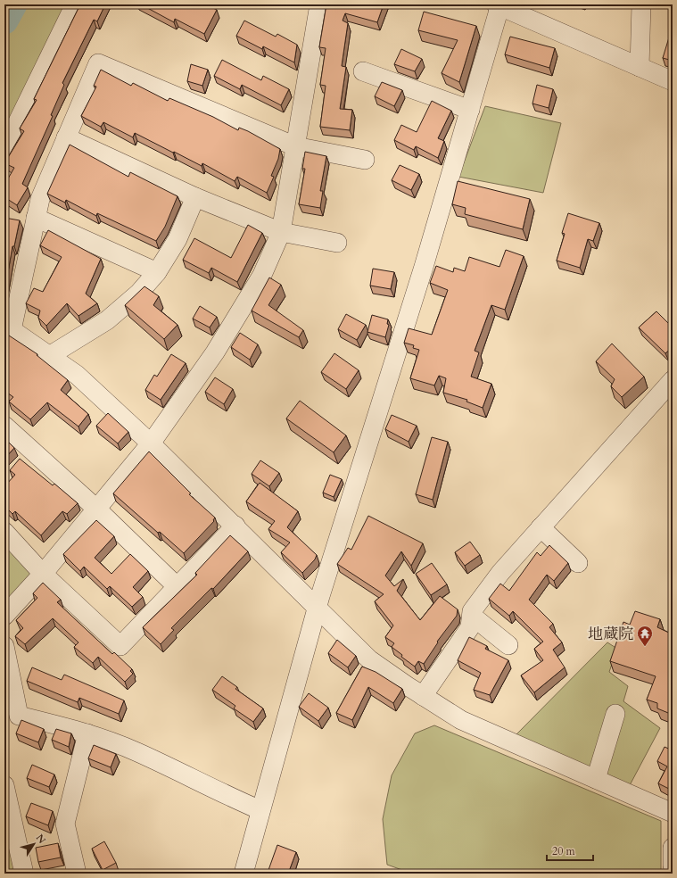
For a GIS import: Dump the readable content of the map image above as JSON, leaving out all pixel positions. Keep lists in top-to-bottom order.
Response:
{
  "places": {
    "temple": ["地蔵院"]
  },
  "scale_bar": "20 m",
  "north": "top right"
}
